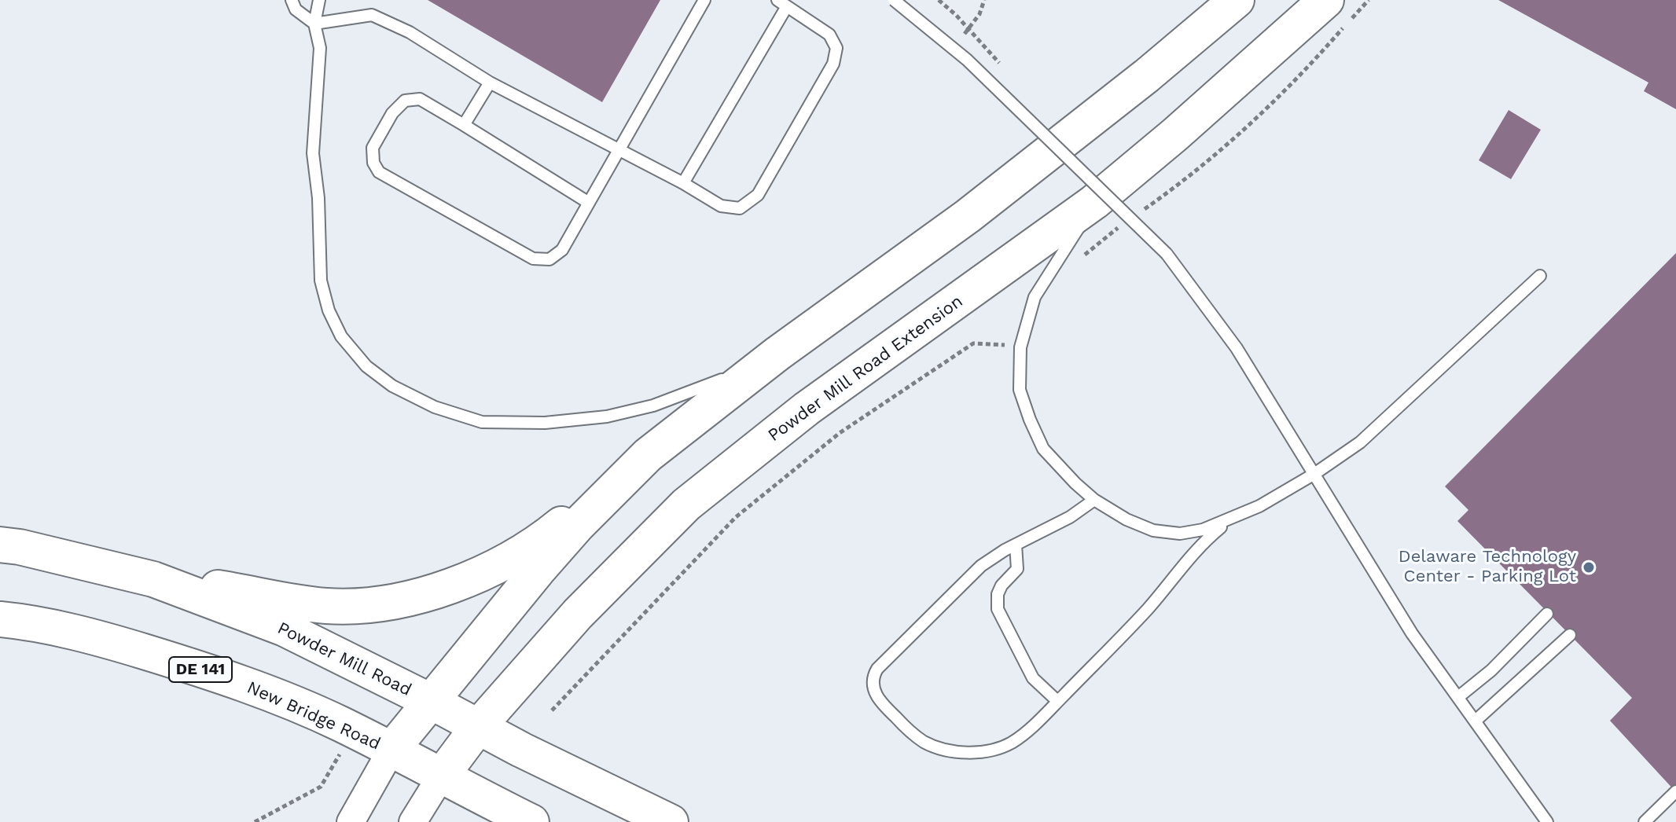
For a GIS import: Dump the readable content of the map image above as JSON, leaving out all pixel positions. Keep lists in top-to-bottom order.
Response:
{
  "streets": {
    "highway": [
      "Powder Mill Road Extension",
      "Powder Mill Road",
      "DE 141",
      "New Bridge Road"
    ]
  },
  "crossings": [
    ["Powder Mill Road Extension", "Powder Mill Road"],
    ["Powder Mill Road Extension", "DE 141"],
    ["Powder Mill Road Extension", "New Bridge Road"],
    ["DE 141", "New Bridge Road"]
  ],
  "places": ["Delaware Technology Center - Parking Lot"]
}
